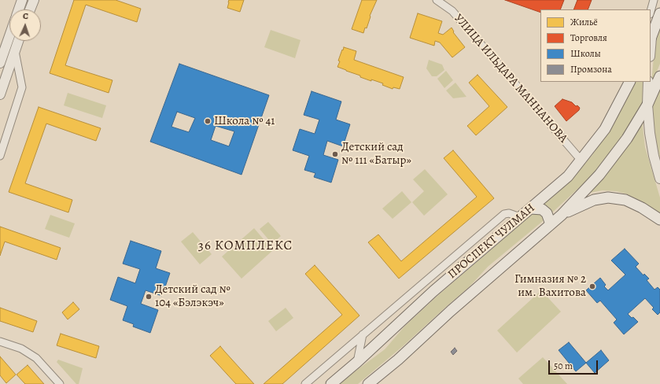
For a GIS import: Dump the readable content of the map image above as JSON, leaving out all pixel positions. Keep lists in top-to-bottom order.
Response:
{
  "streets": {
    "main road": ["ПРОСПЕКТ ЧУЛМАН"],
    "street": ["УЛИЦА ИЛЬДАРА МАННАНОВА"]
  },
  "crossings": [
    ["УЛИЦА ИЛЬДАРА МАННАНОВА", "ПРОСПЕКТ ЧУЛМАН"]
  ],
  "districts": ["36 КОМПЛЕКС"],
  "places": [
    "Школа № 41",
    "Детский сад № 111 «Батыр»",
    "Гимназия № 2 им. Вахитова",
    "Детский сад № 104 «Бэлэкэч»"
  ],
  "legend": [
    "Жильё",
    "Торговля",
    "Школы",
    "Промзона"
  ],
  "scale_bar": "50 m",
  "north": "top"
}
